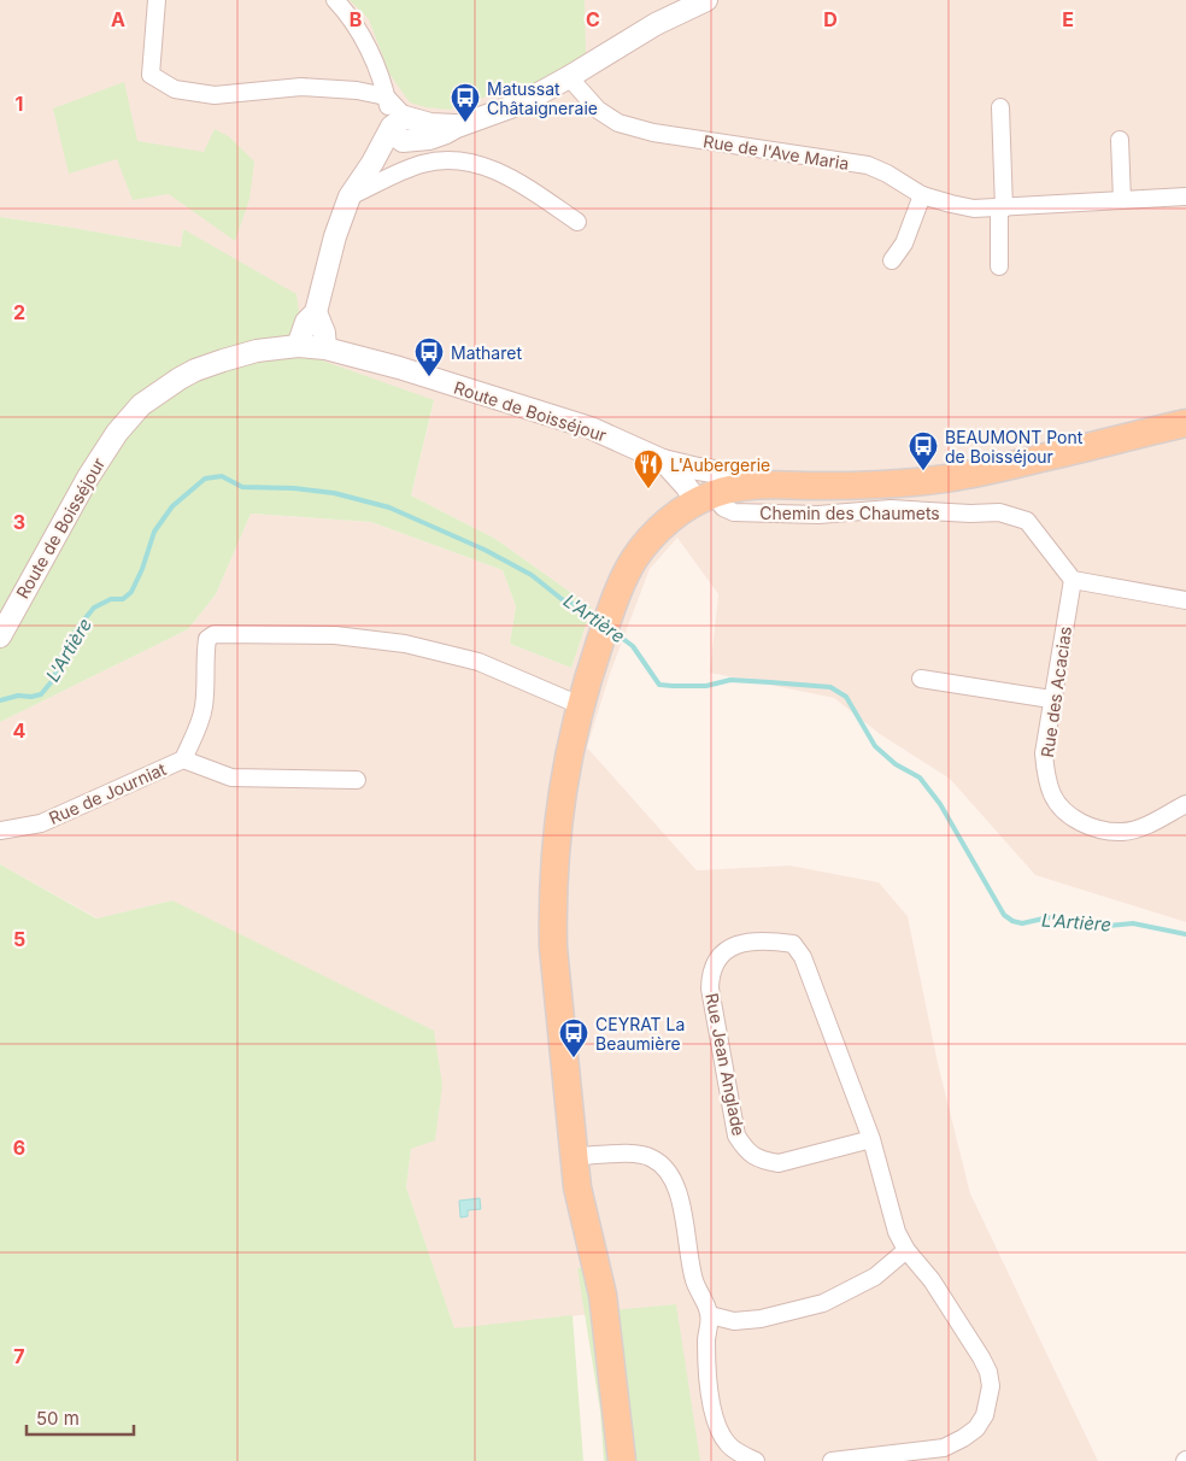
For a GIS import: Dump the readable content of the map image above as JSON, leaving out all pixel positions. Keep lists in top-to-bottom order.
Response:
{
  "streets": {
    "street": [
      "Rue de l'Ave Maria",
      "Route de Boisséjour",
      "Chemin des Chaumets",
      "Rue des Acacias",
      "Rue de Journiat",
      "Rue Jean Anglade"
    ]
  },
  "crossings": [
    ["Chemin des Chaumets", "Rue des Acacias"]
  ],
  "water": ["L'Artière"],
  "places": {
    "bus stop": [
      "Matussat Châtaigneraie",
      "Matharet",
      "BEAUMONT Pont de Boisséjour",
      "CEYRAT La Beaumière"
    ],
    "restaurant": ["L'Aubergerie"]
  },
  "scale_bar": "50 m",
  "grid": {
    "columns": [
      "A",
      "B",
      "C",
      "D",
      "E"
    ],
    "rows": [
      "1",
      "2",
      "3",
      "4",
      "5",
      "6",
      "7"
    ]
  }
}
